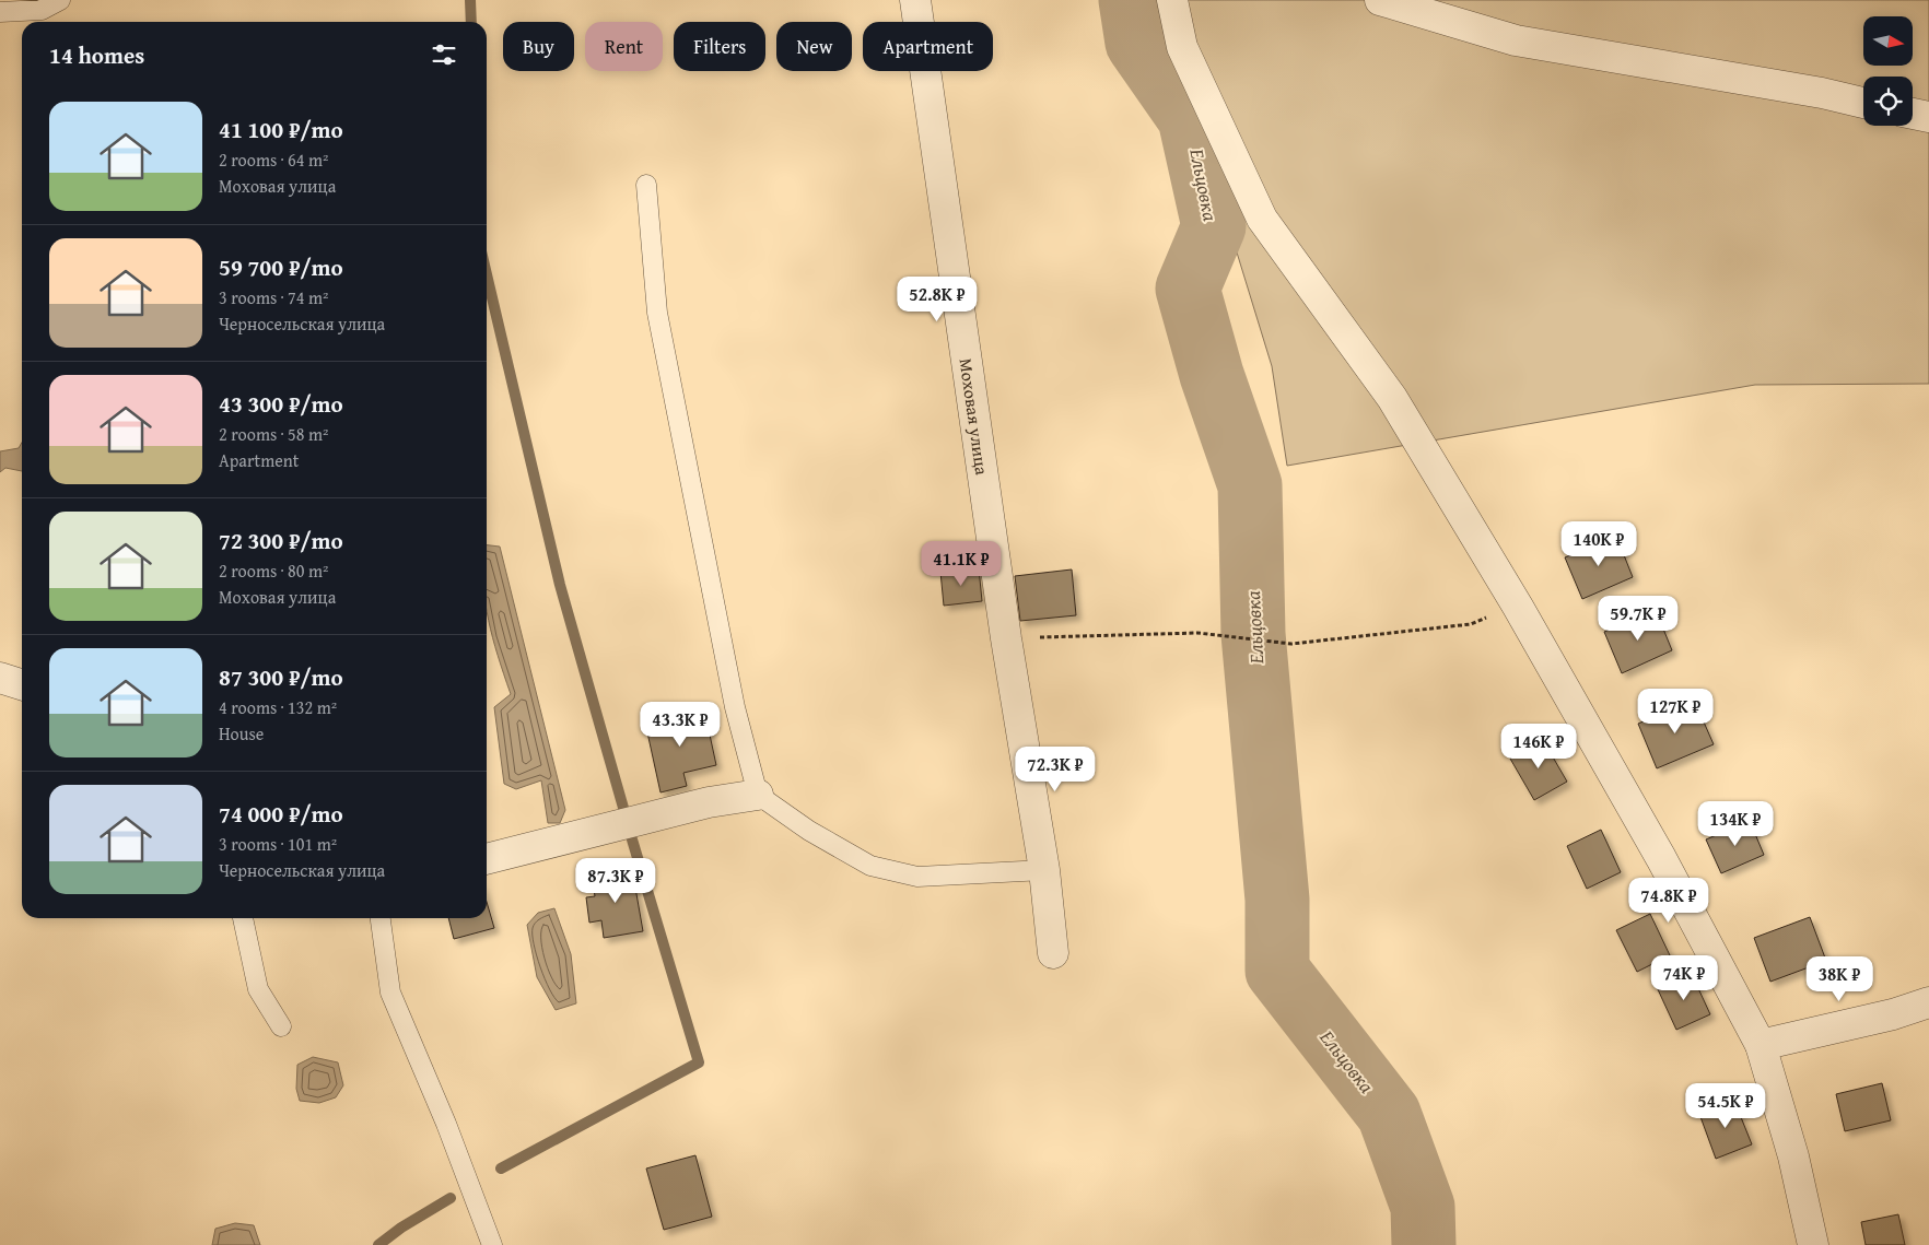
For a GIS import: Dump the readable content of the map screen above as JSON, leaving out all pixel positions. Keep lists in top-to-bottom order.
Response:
{
  "streets": {
    "street": ["Моховая улица"]
  },
  "water": ["Ельцовка"],
  "north": "right",
  "page": {
    "chip": [
      "Buy",
      "Rent",
      "Filters",
      "New",
      "Apartment"
    ],
    "heading": "14 homes",
    "list": [
      {
        "name": "41 100 ₽/mo",
        "note": "2 rooms · 64 m² · Моховая улица"
      },
      {
        "name": "59 700 ₽/mo",
        "note": "3 rooms · 74 m² · Черносельская улица"
      },
      {
        "name": "43 300 ₽/mo",
        "note": "2 rooms · 58 m² · Apartment"
      },
      {
        "name": "72 300 ₽/mo",
        "note": "2 rooms · 80 m² · Моховая улица"
      },
      {
        "name": "87 300 ₽/mo",
        "note": "4 rooms · 132 m² · House"
      },
      {
        "name": "74 000 ₽/mo",
        "note": "3 rooms · 101 m² · Черносельская улица"
      }
    ],
    "price": [
      "52.8K ₽",
      "140K ₽",
      "41.1K ₽",
      "59.7K ₽",
      "127K ₽",
      "43.3K ₽",
      "146K ₽",
      "72.3K ₽",
      "134K ₽",
      "87.3K ₽",
      "74.8K ₽",
      "74K ₽",
      "38K ₽",
      "54.5K ₽"
    ]
  }
}
